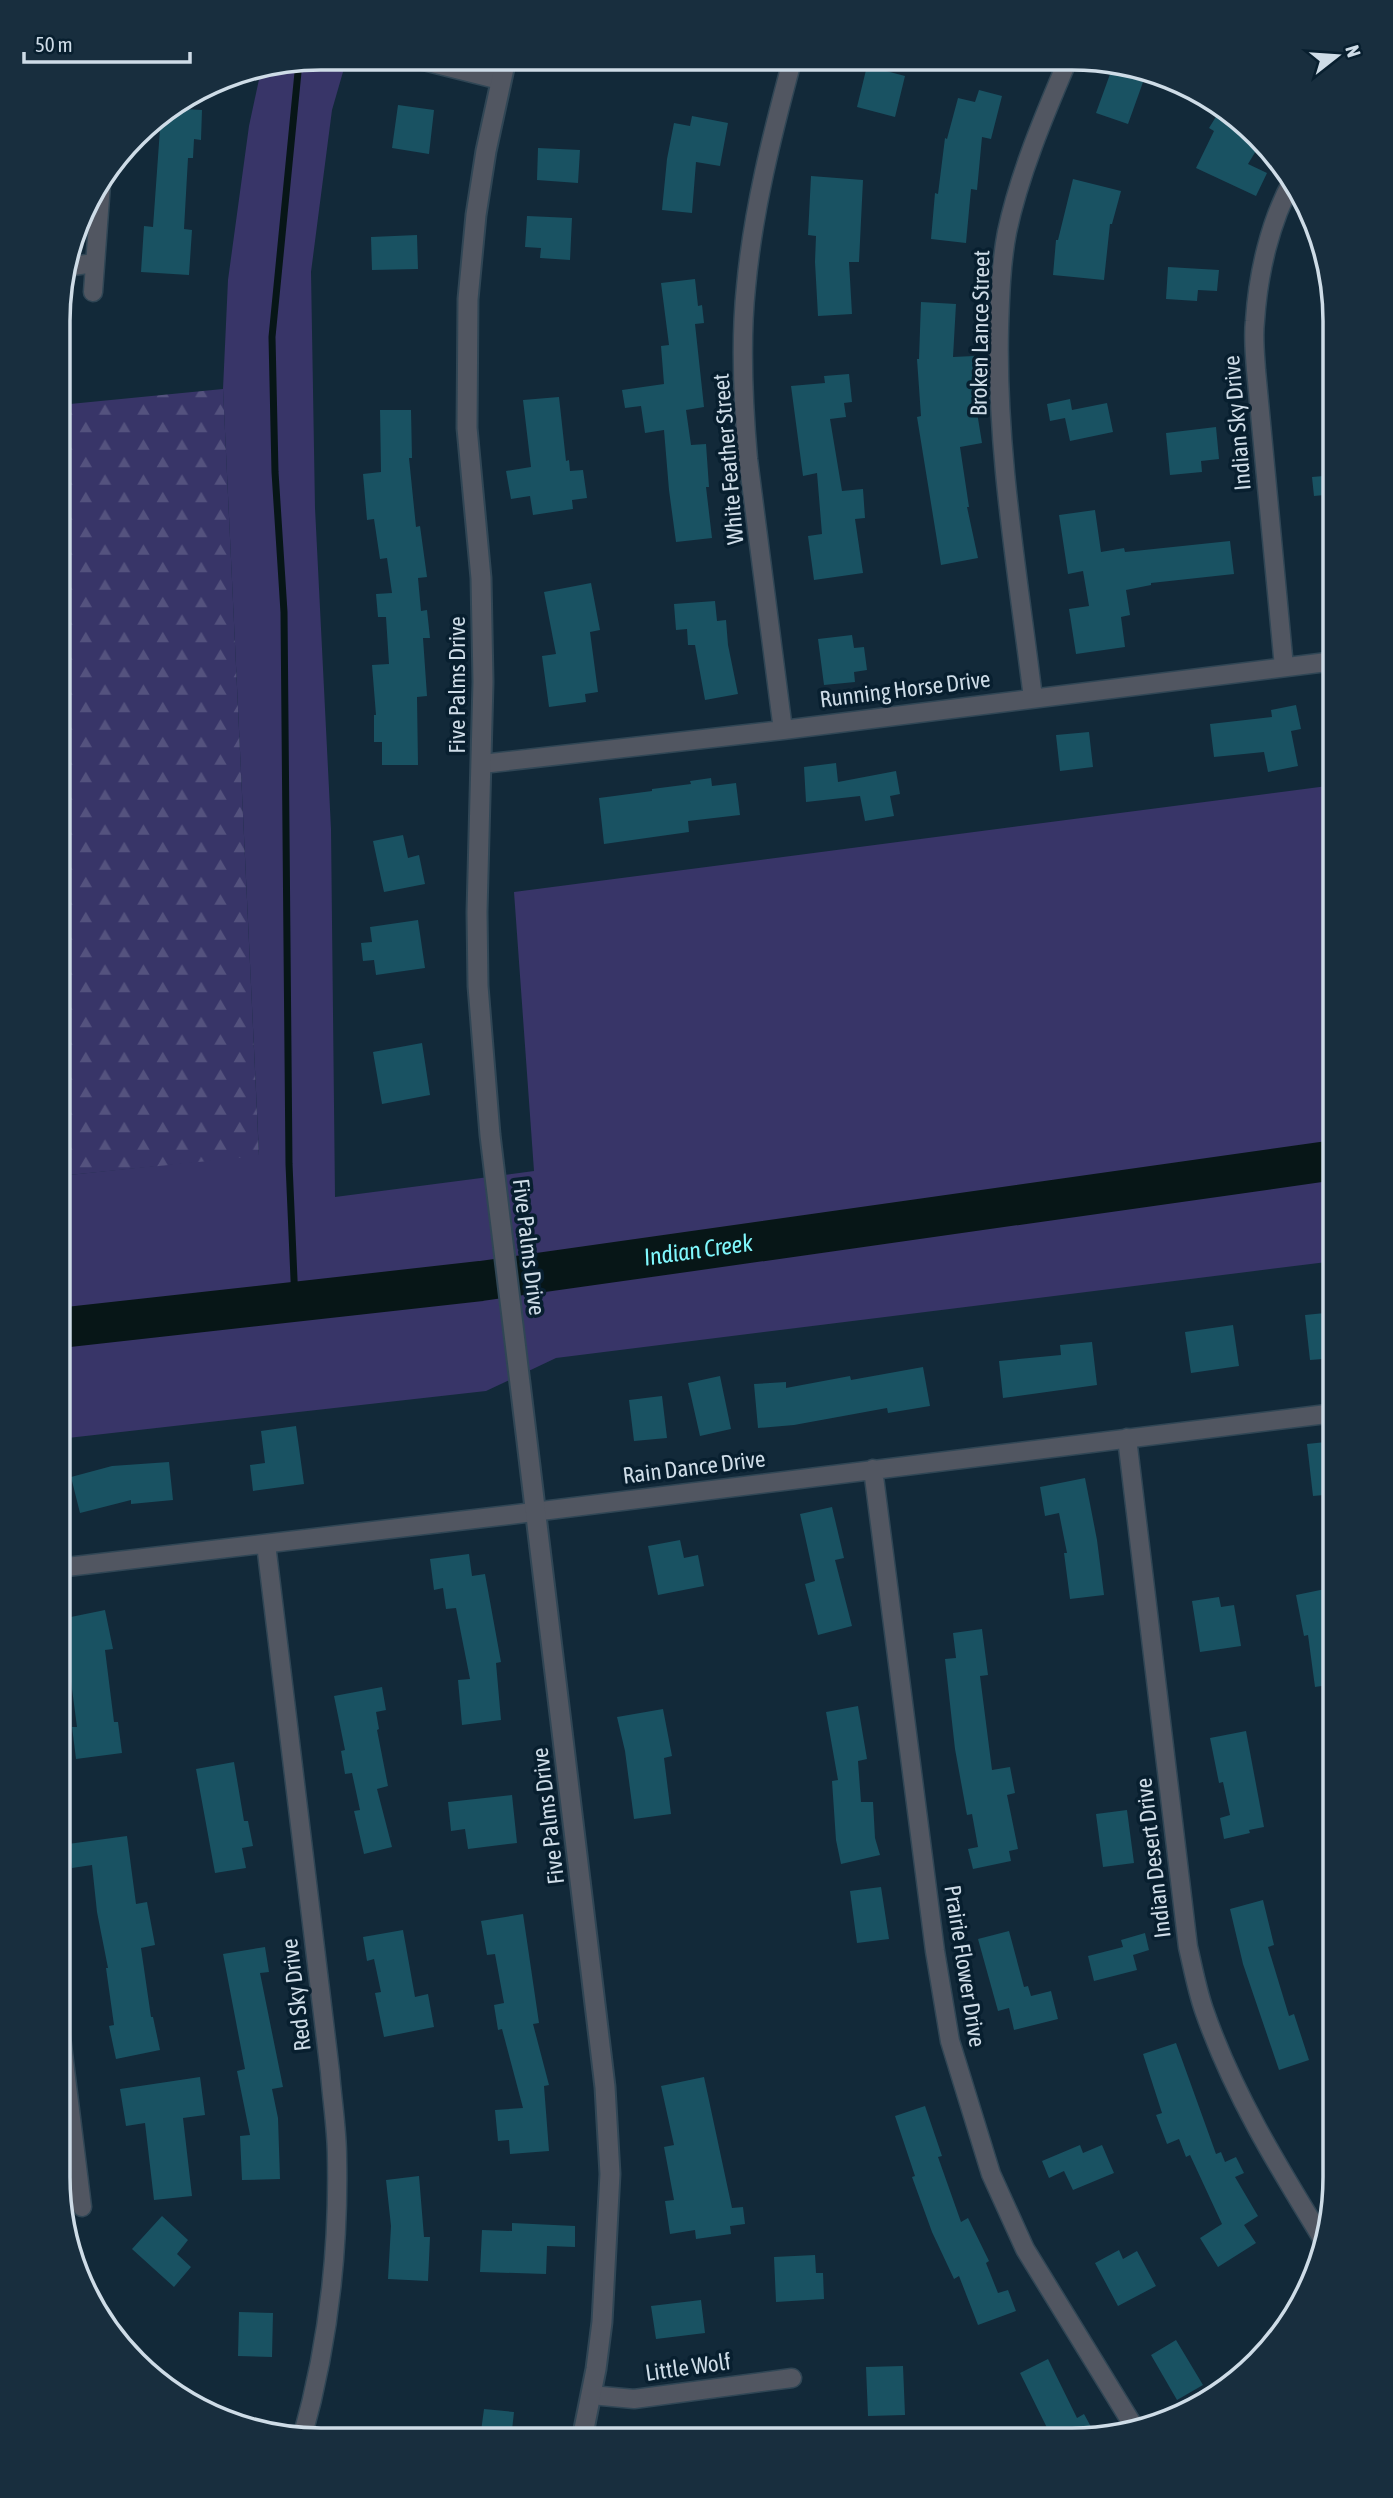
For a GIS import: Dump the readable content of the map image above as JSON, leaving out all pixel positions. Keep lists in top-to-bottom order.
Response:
{
  "streets": {
    "street": [
      "Broken Lance Street",
      "Indian Sky Drive",
      "White Feather Street",
      "Five Palms Drive",
      "Running Horse Drive",
      "Rain Dance Drive",
      "Indian Desert Drive",
      "Prairie Flower Drive",
      "Red Sky Drive",
      "Little Wolf"
    ]
  },
  "crossings": [
    ["Broken Lance Street", "Running Horse Drive"],
    ["Indian Sky Drive", "Running Horse Drive"],
    ["White Feather Street", "Running Horse Drive"],
    ["Five Palms Drive", "Running Horse Drive"],
    ["Five Palms Drive", "Rain Dance Drive"],
    ["Five Palms Drive", "Little Wolf"],
    ["Rain Dance Drive", "Indian Desert Drive"],
    ["Rain Dance Drive", "Prairie Flower Drive"],
    ["Rain Dance Drive", "Red Sky Drive"]
  ],
  "water": ["Indian Creek"],
  "scale_bar": "50 m",
  "north": "right"
}
